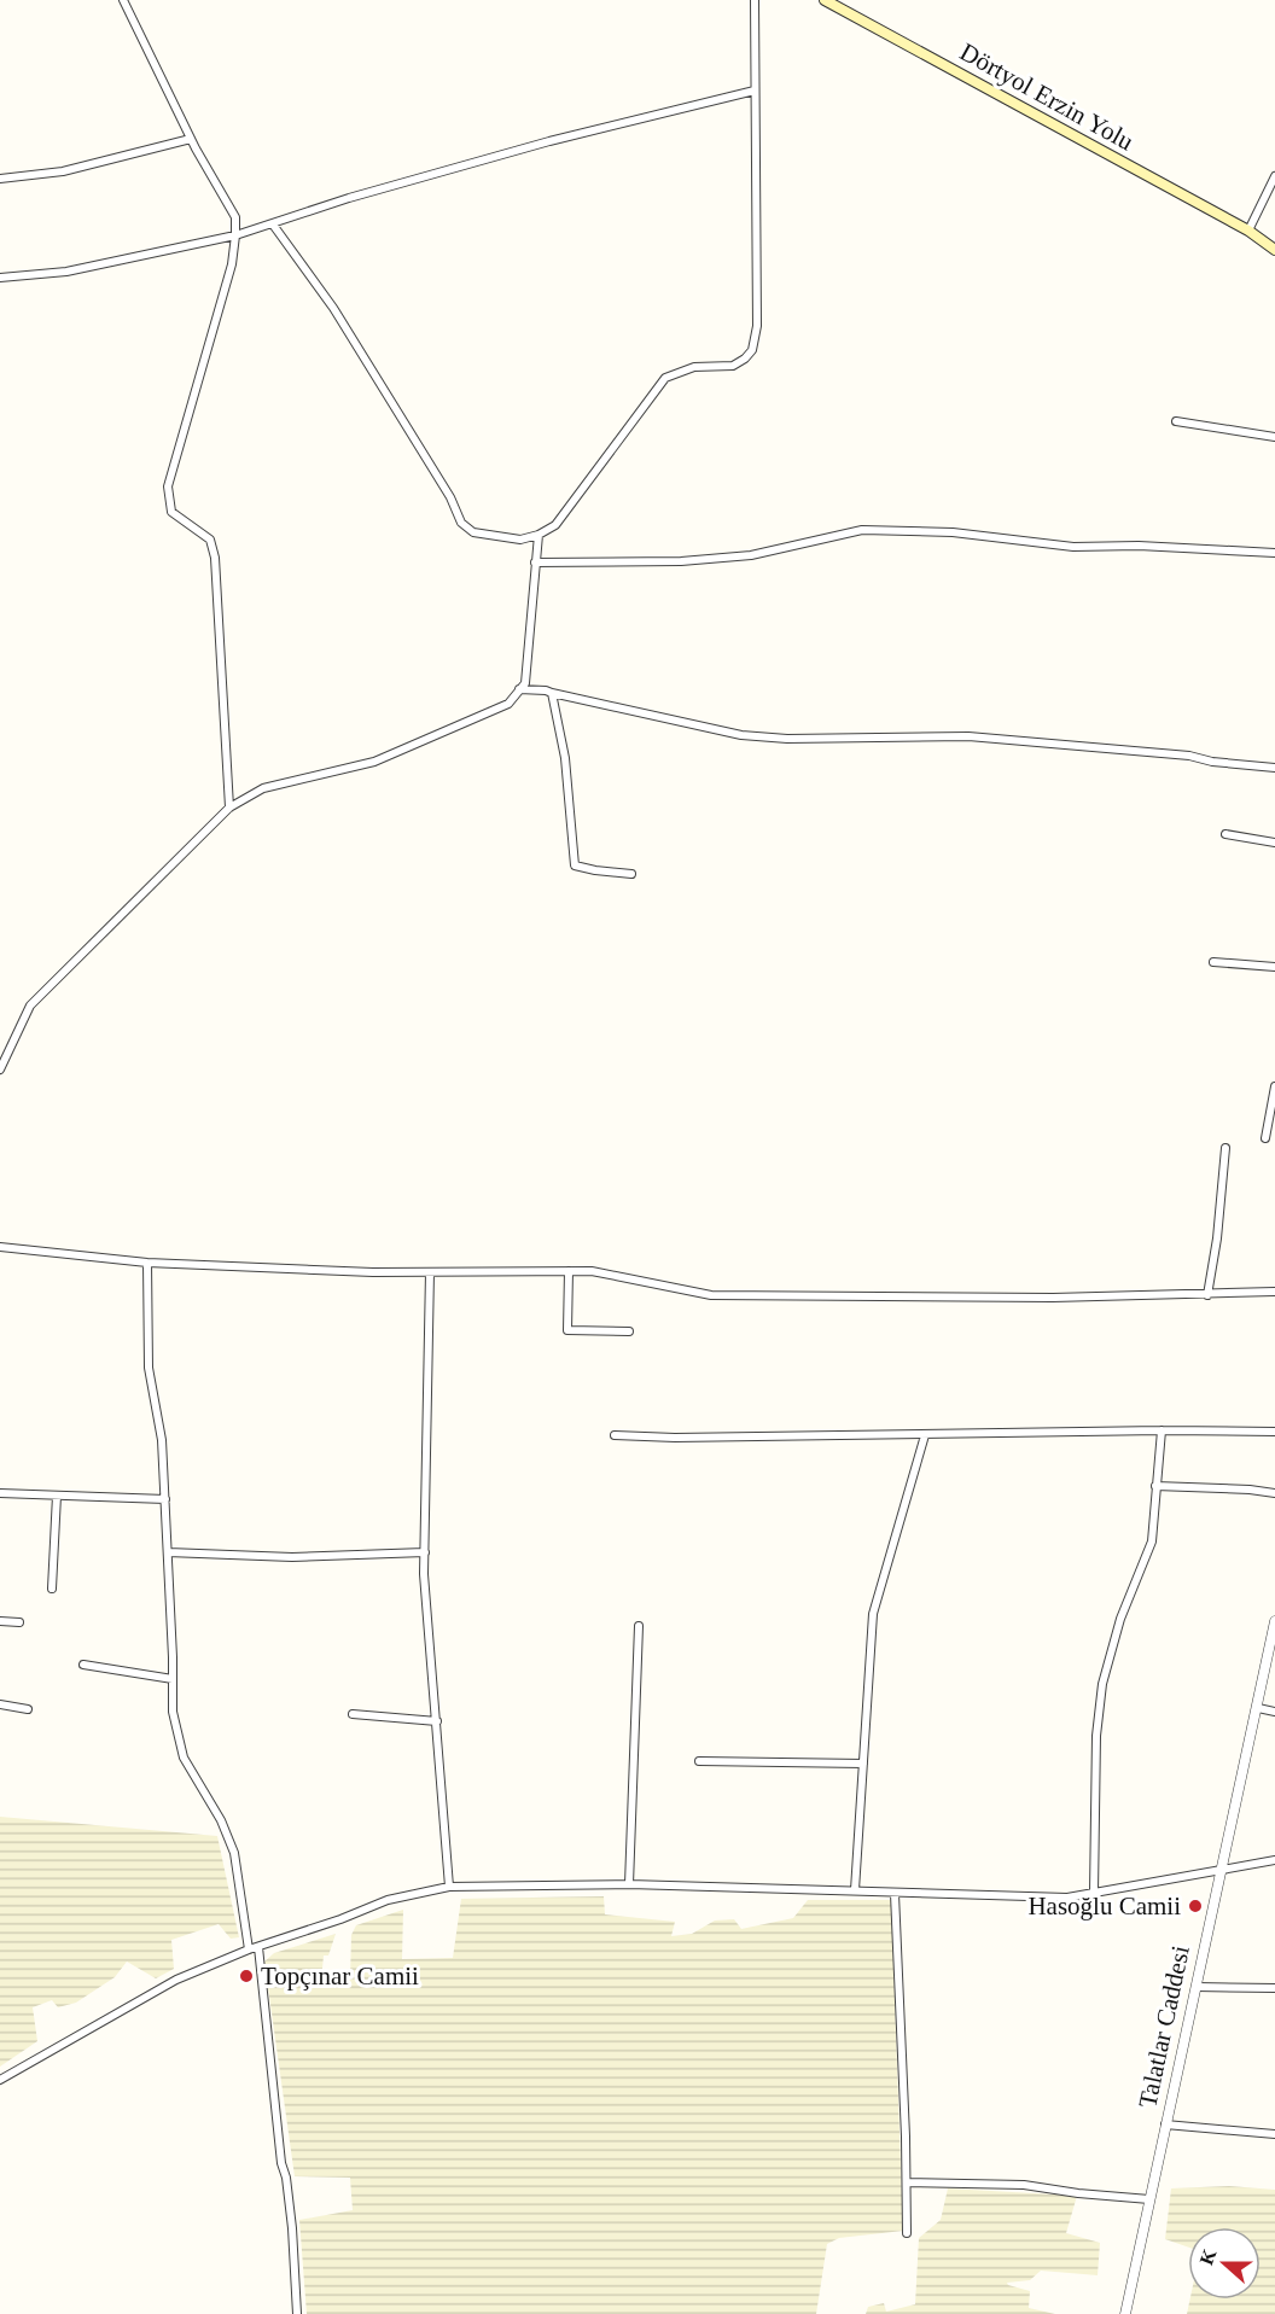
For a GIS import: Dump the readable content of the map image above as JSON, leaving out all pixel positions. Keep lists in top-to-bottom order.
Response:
{
  "streets": {
    "main road": ["Dörtyol Erzin Yolu"],
    "street": ["Talatlar Caddesi"]
  },
  "places": ["Hasoğlu Camii", "Topçınar Camii"],
  "north": "left"
}
